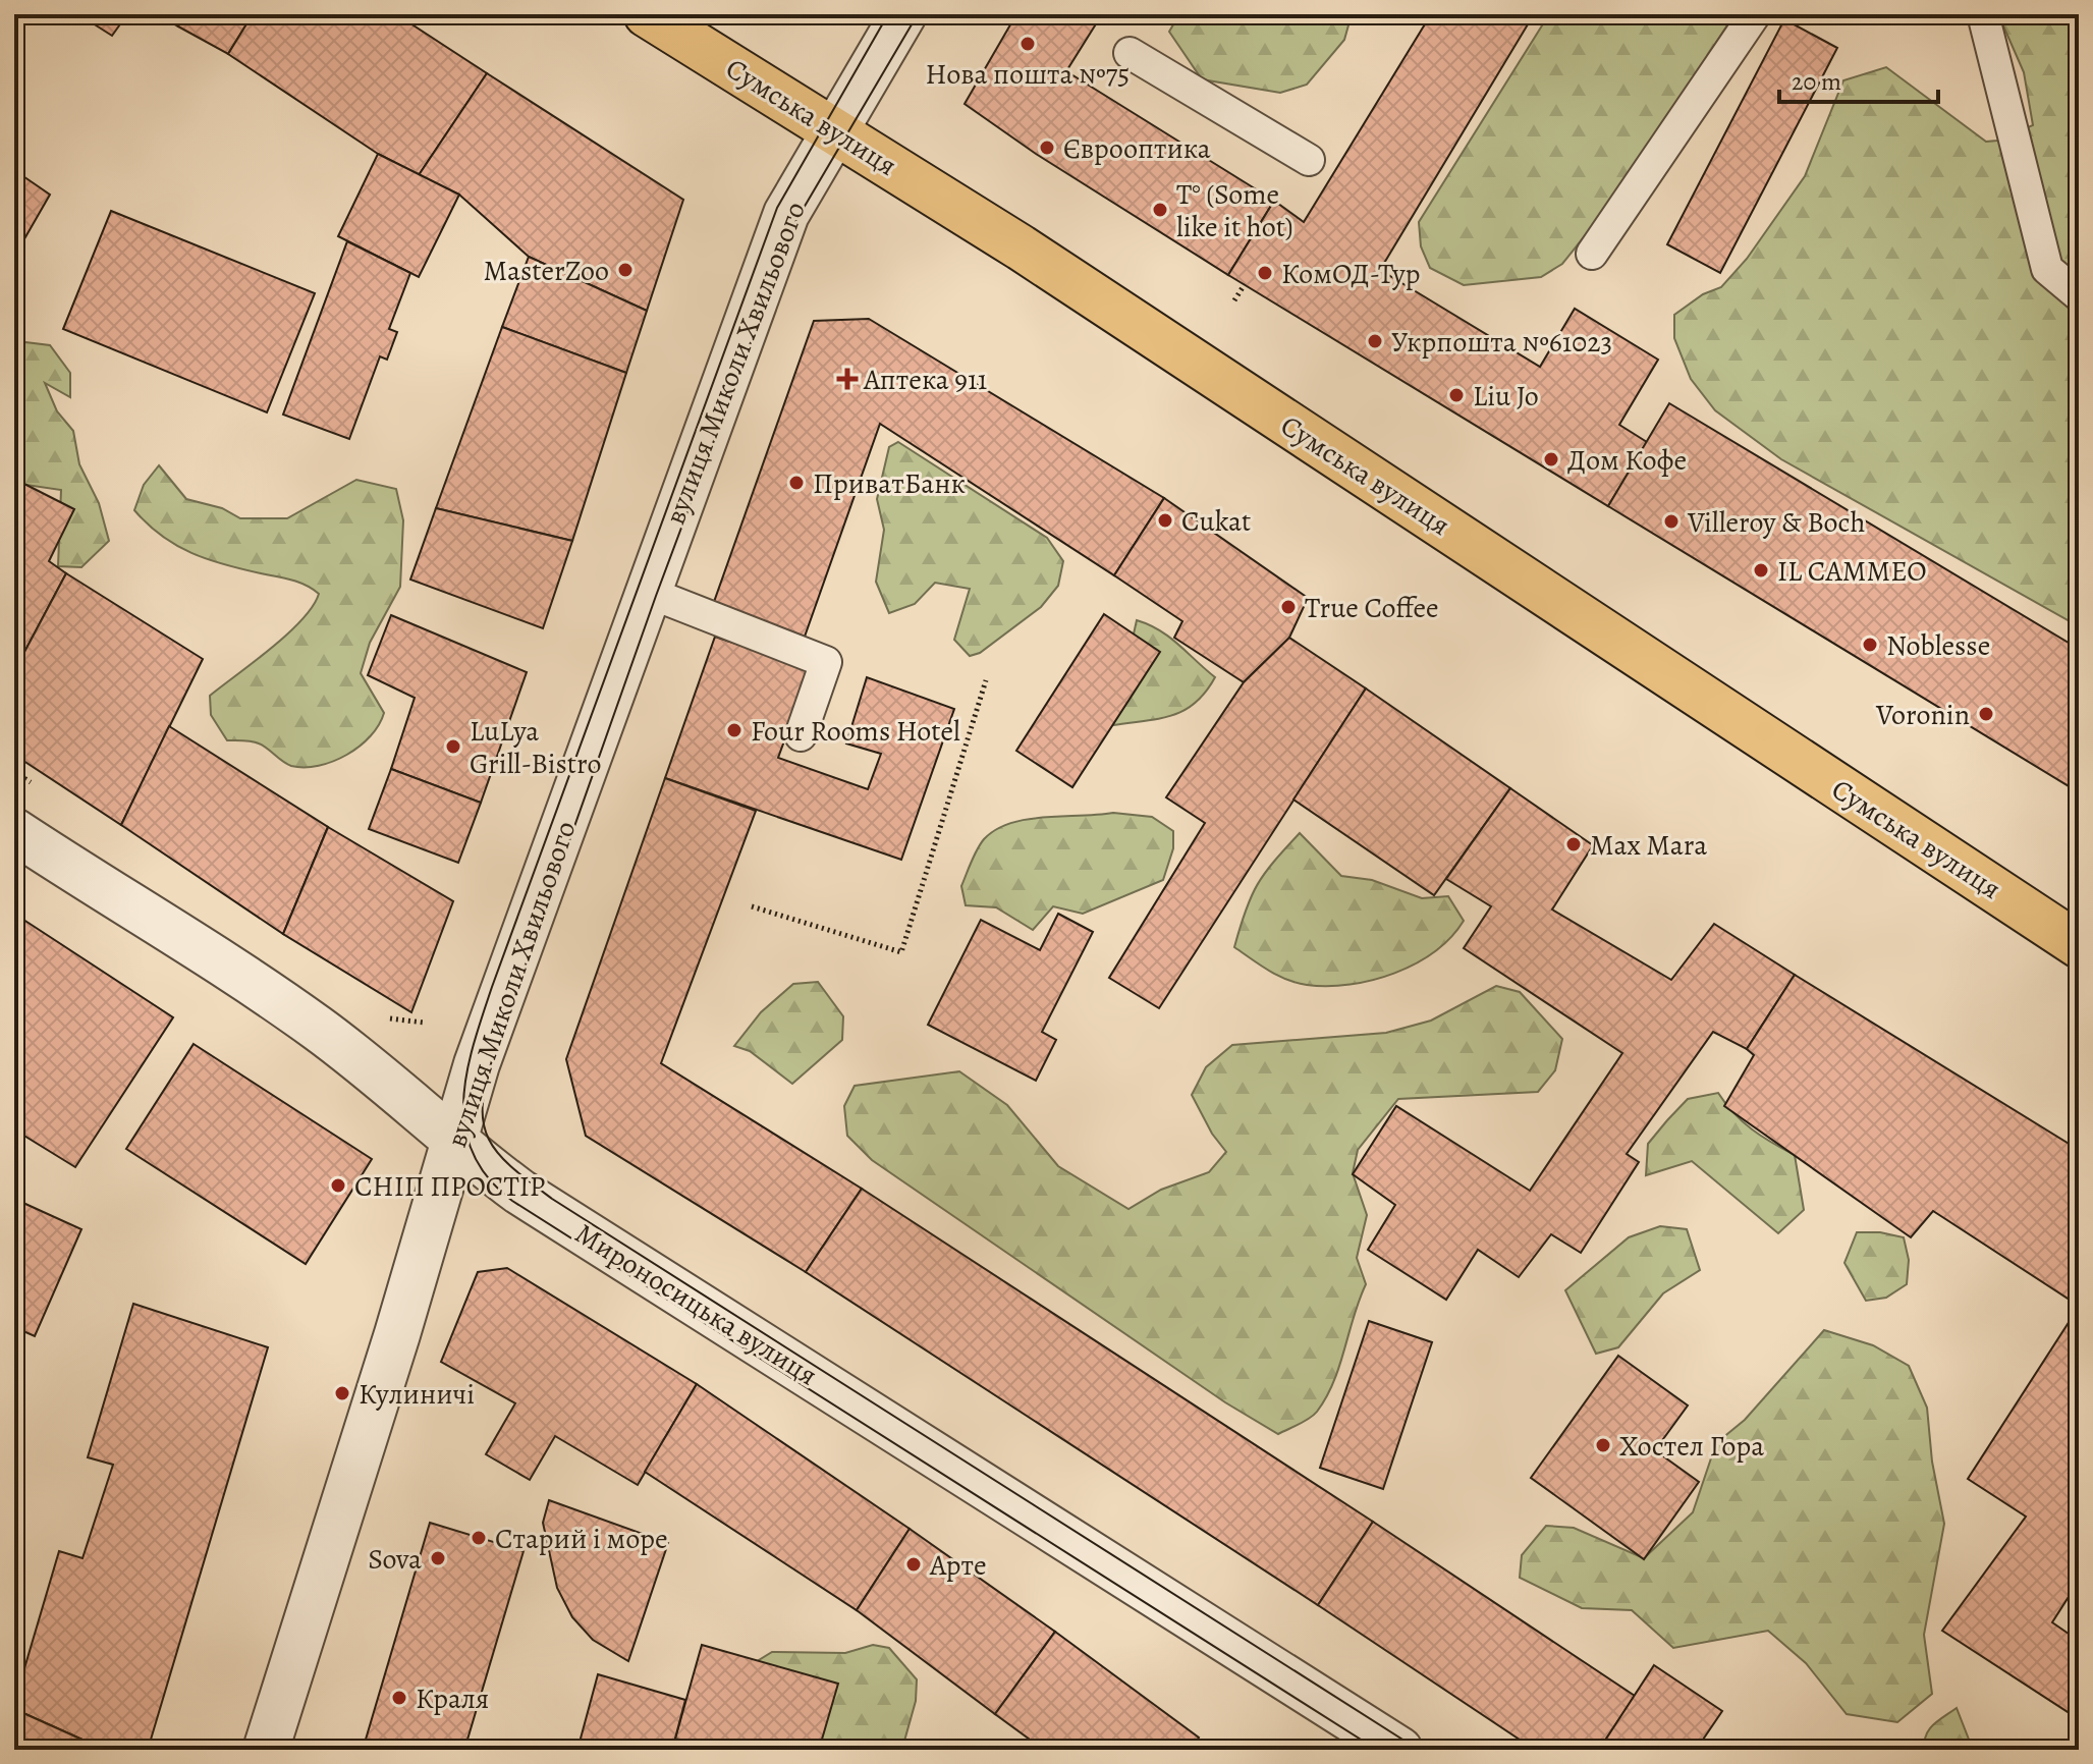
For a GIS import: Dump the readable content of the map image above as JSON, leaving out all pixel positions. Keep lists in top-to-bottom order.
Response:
{
  "streets": {
    "main road": ["Сумська вулиця"],
    "street": ["вулиця Миколи Хвильового", "Мироносицька вулиця"]
  },
  "crossings": [
    ["Сумська вулиця", "вулиця Миколи Хвильового"],
    ["вулиця Миколи Хвильового", "Мироносицька вулиця"]
  ],
  "places": {
    "other": [
      "Нова пошта №75",
      "Єврооптика",
      "T° (Some like it hot)",
      "MasterZoo",
      "КомОД-Тур",
      "Укрпошта №61023",
      "Liu Jo",
      "Дом Кофе",
      "ПриватБанк",
      "Cukat",
      "Villeroy & Boch",
      "IL CAMMEO",
      "True Coffee",
      "Noblesse",
      "Voronin",
      "Four Rooms Hotel",
      "LuLya Grill-Bistro",
      "Max Mara",
      "СНІП ПРОСТІР",
      "Кулиничі",
      "Хостел Гора",
      "Старий і море",
      "Sova",
      "Арте",
      "Краля"
    ],
    "health": ["Аптека 911"]
  },
  "scale_bar": "20 m"
}
